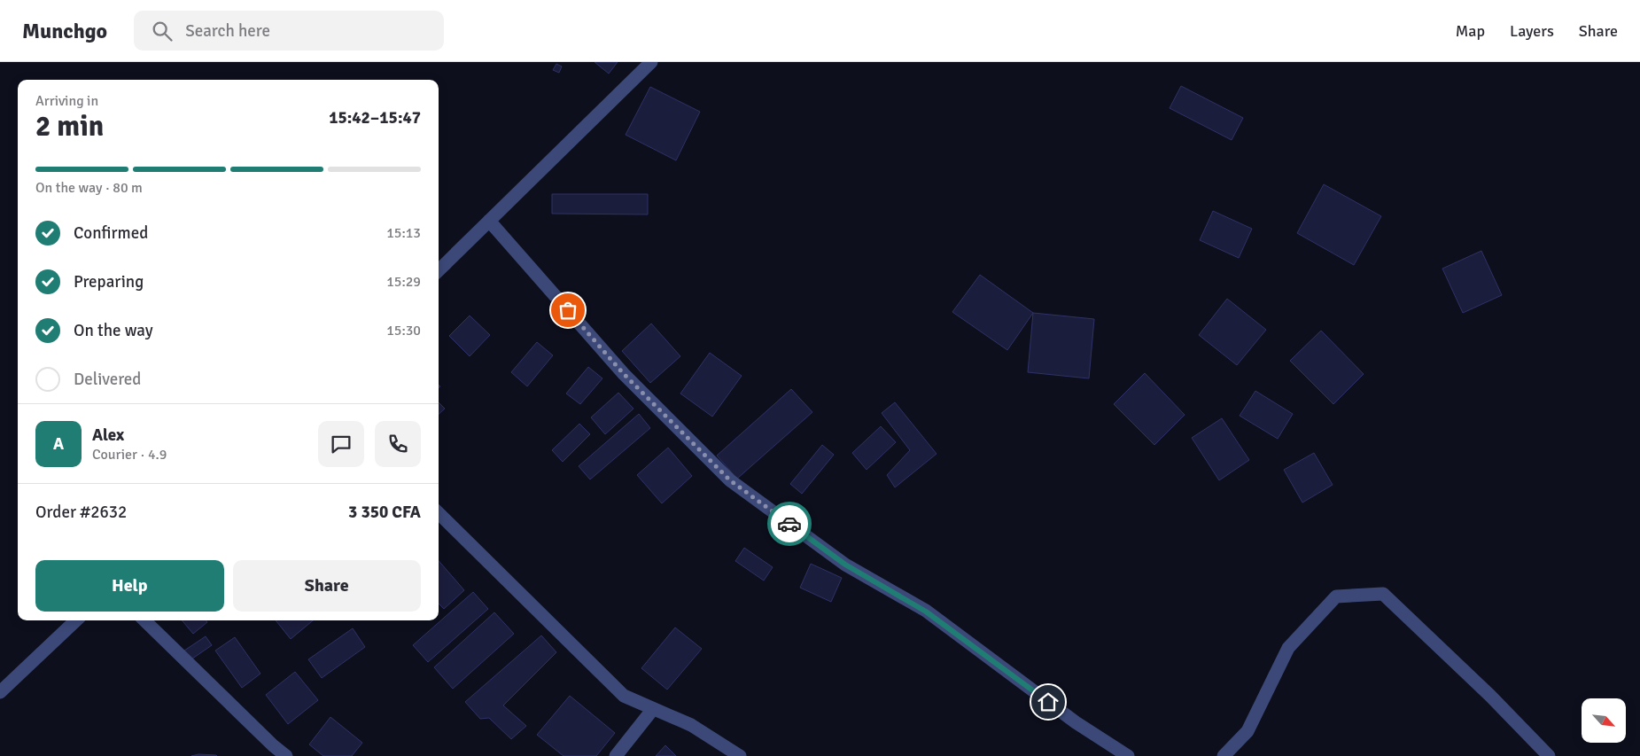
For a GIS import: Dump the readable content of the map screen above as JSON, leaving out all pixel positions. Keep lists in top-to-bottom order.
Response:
{
  "north": "bottom right",
  "page": {
    "header": "Munchgo",
    "search": "Search here",
    "nav": ["Map", "Layers", "Share"],
    "heading": ["2 min", "Arriving in", "15:42–15:47"],
    "panel": [
      "Alex",
      "Courier · 4.9",
      "Order #2632",
      "3 350 CFA"
    ],
    "bar": "On the way · 80 m",
    "list": [
      ["Confirmed", "15:13"],
      ["Preparing", "15:29"],
      ["On the way", "15:30"],
      "Delivered"
    ],
    "round": "A",
    "buttons": ["Help", "Share"]
  }
}
